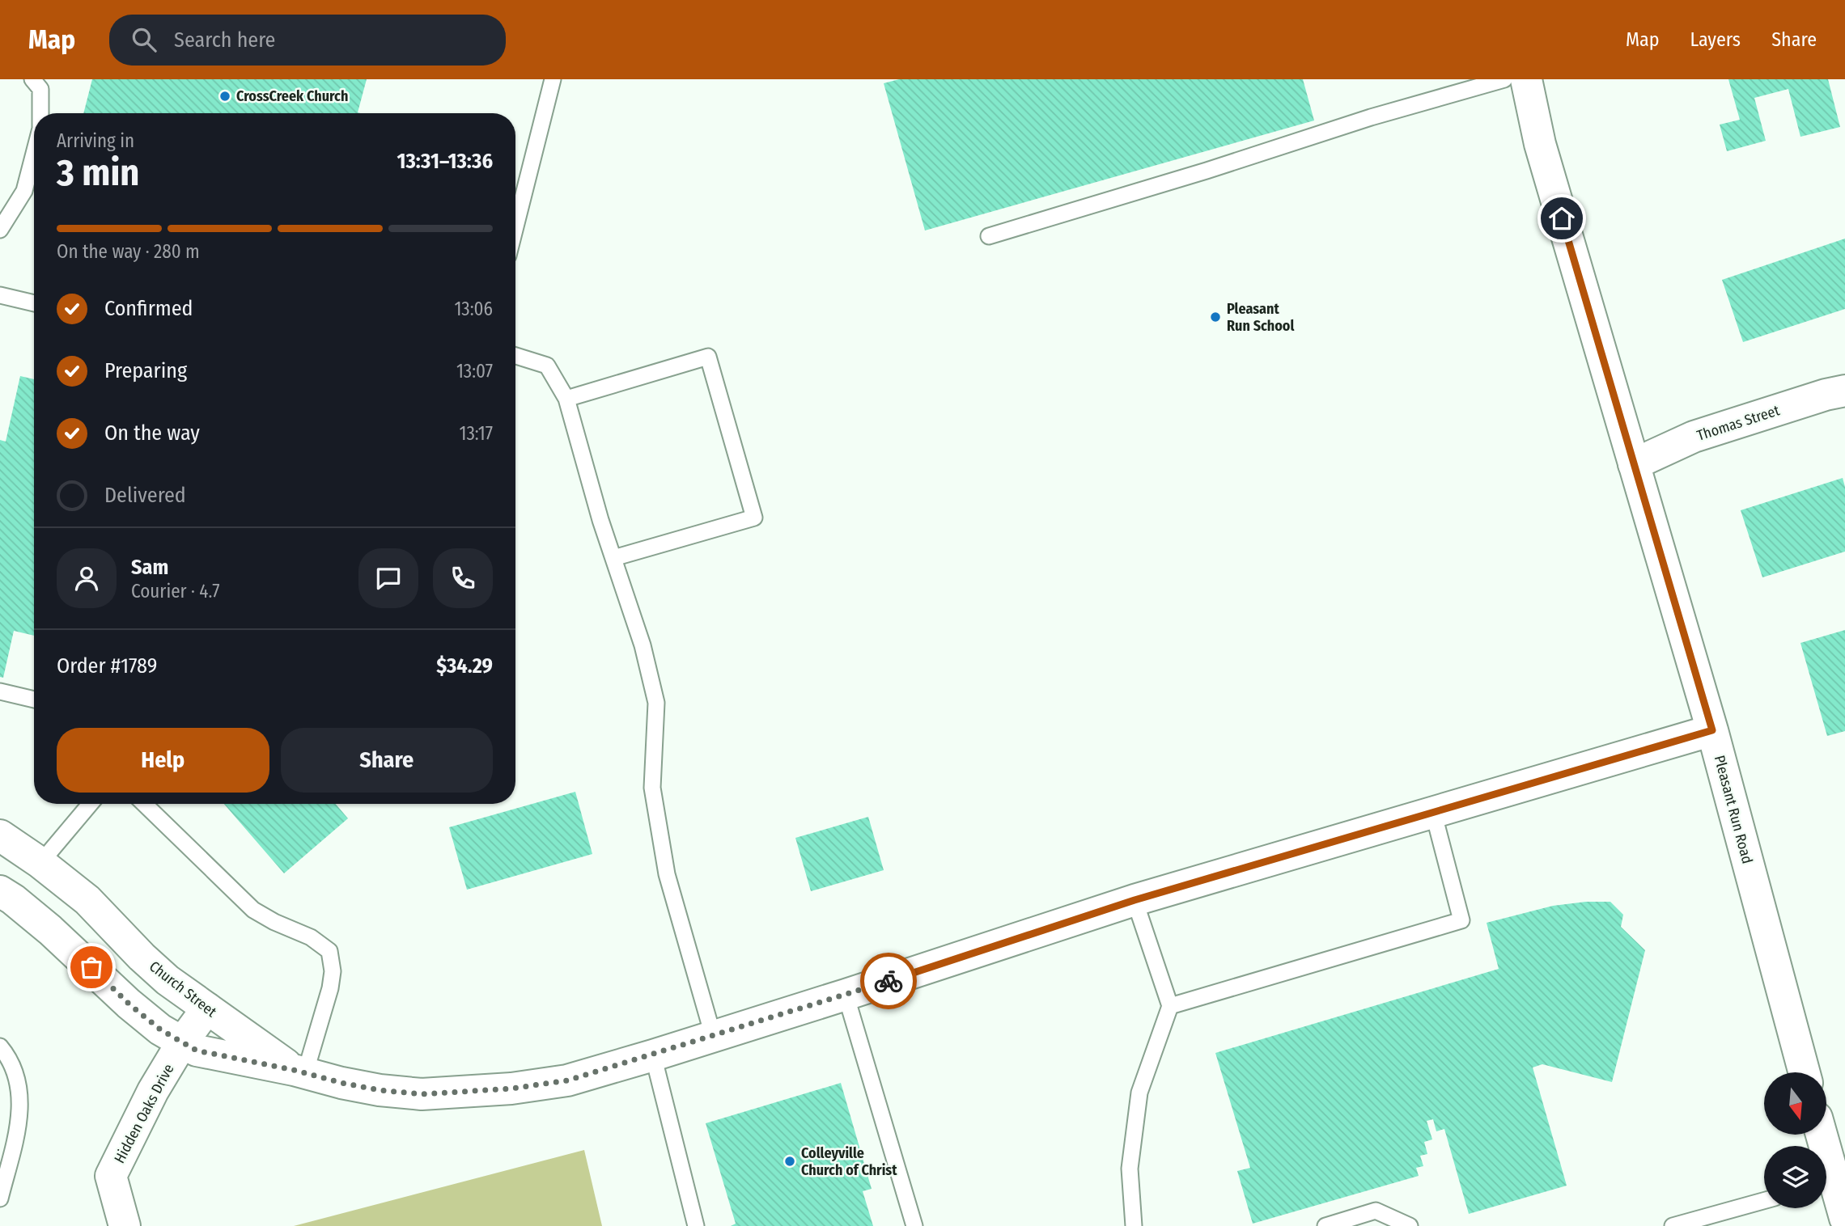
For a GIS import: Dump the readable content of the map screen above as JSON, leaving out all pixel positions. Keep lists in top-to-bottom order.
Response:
{
  "streets": {
    "street": [
      "Thomas Street",
      "Pleasant Run Road",
      "Church Street",
      "Hidden Oaks Drive"
    ]
  },
  "crossings": [
    ["Thomas Street", "Pleasant Run Road"],
    ["Pleasant Run Road", "Church Street"],
    ["Church Street", "Hidden Oaks Drive"]
  ],
  "places": ["CrossCreek Church", "Pleasant Run School", "Colleyville Church of Christ"],
  "north": "bottom",
  "page": {
    "header": "Map",
    "search": "Search here",
    "nav": ["Map", "Layers", "Share"],
    "heading": ["3 min", "Arriving in", "13:31–13:36"],
    "panel": [
      "Sam",
      "Courier · 4.7",
      "Order #1789",
      "$34.29"
    ],
    "bar": "On the way · 280 m",
    "list": [
      ["Confirmed", "13:06"],
      ["Preparing", "13:07"],
      ["On the way", "13:17"],
      "Delivered"
    ],
    "buttons": ["Help", "Share"]
  }
}
